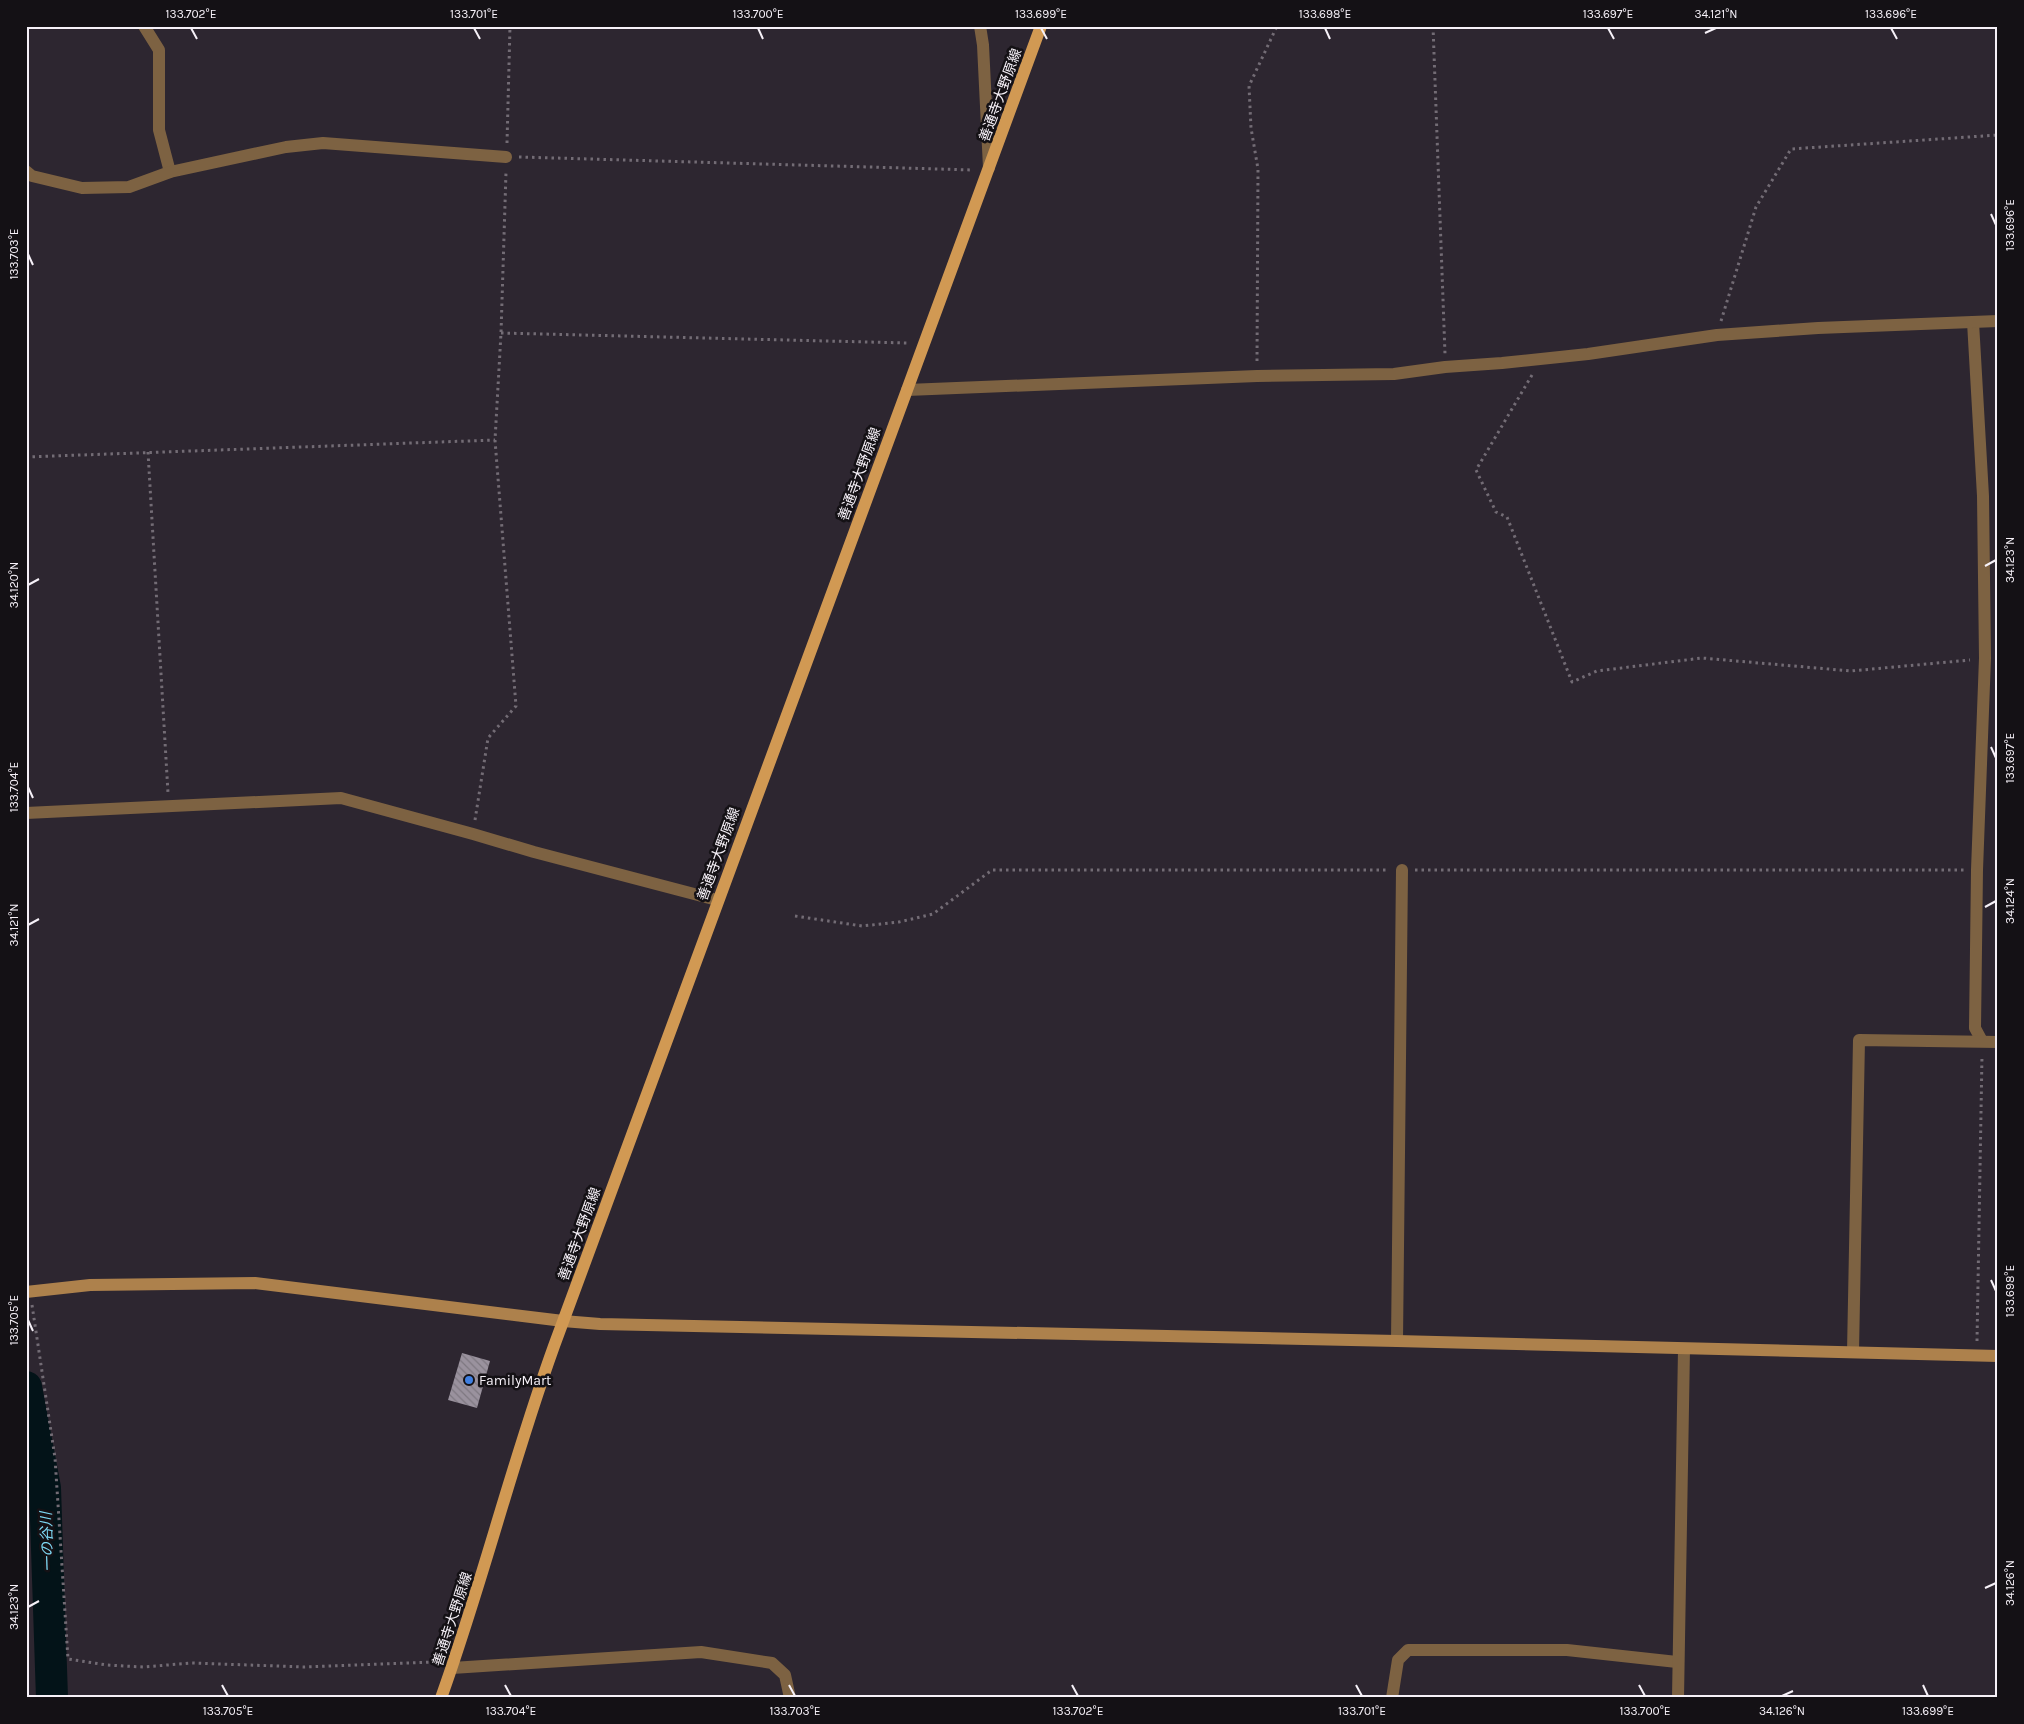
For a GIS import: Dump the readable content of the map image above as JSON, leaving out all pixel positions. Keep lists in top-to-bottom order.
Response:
{
  "streets": {
    "main road": ["善通寺大野原線"]
  },
  "water": ["一の谷川"],
  "places": ["FamilyMart"],
  "coordinates": [
    "133.702°E",
    "133.701°E",
    "133.700°E",
    "133.699°E",
    "133.698°E",
    "133.697°E",
    "34.121°N",
    "133.696°E",
    "133.703°E",
    "34.123°N",
    "34.120°N",
    "133.704°E",
    "34.124°N",
    "133.705°E",
    "34.126°N"
  ]
}
